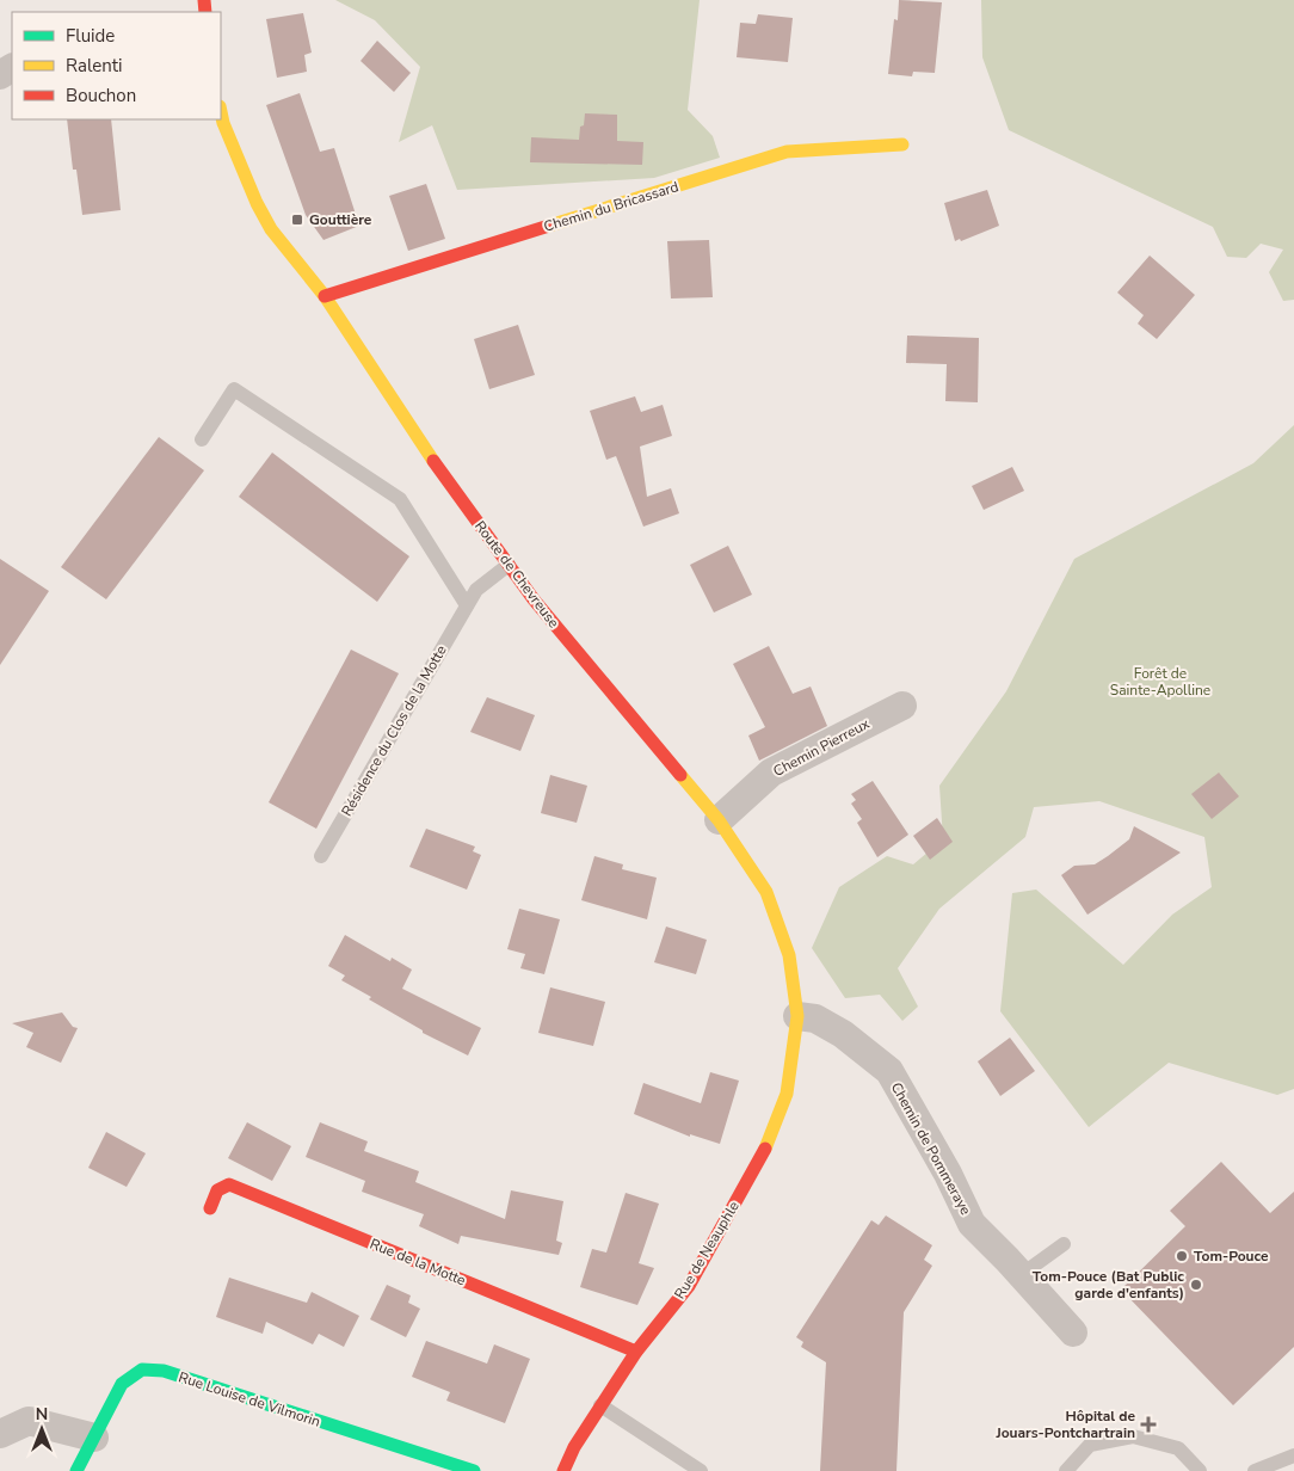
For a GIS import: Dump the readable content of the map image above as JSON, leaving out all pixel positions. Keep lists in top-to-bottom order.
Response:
{
  "streets": {
    "street": [
      "Chemin du Bricassard",
      "Route de Chevreuse",
      "Chemin Pierreux",
      "Chemin de Pommeraye",
      "Rue de Neauphle",
      "Rue de la Motte",
      "Rue Louise de Vilmorin"
    ],
    "lane": ["Résidence du Clos de la Motte"]
  },
  "crossings": [
    ["Chemin du Bricassard", "Route de Chevreuse"],
    ["Route de Chevreuse", "Résidence du Clos de la Motte"],
    ["Route de Chevreuse", "Chemin Pierreux"],
    ["Route de Chevreuse", "Chemin de Pommeraye"],
    ["Route de Chevreuse", "Rue de Neauphle"],
    ["Chemin de Pommeraye", "Rue de Neauphle"],
    ["Rue de Neauphle", "Rue de la Motte"]
  ],
  "parks": ["Forêt de Sainte-Apolline"],
  "places": {
    "transit": ["Gouttière"],
    "other": ["Tom-Pouce", "Tom-Pouce (Bat Public garde d'enfants)"],
    "health": ["Hôpital de Jouars-Pontchartrain"]
  },
  "legend": ["Fluide", "Ralenti", "Bouchon"],
  "north": "top"
}
